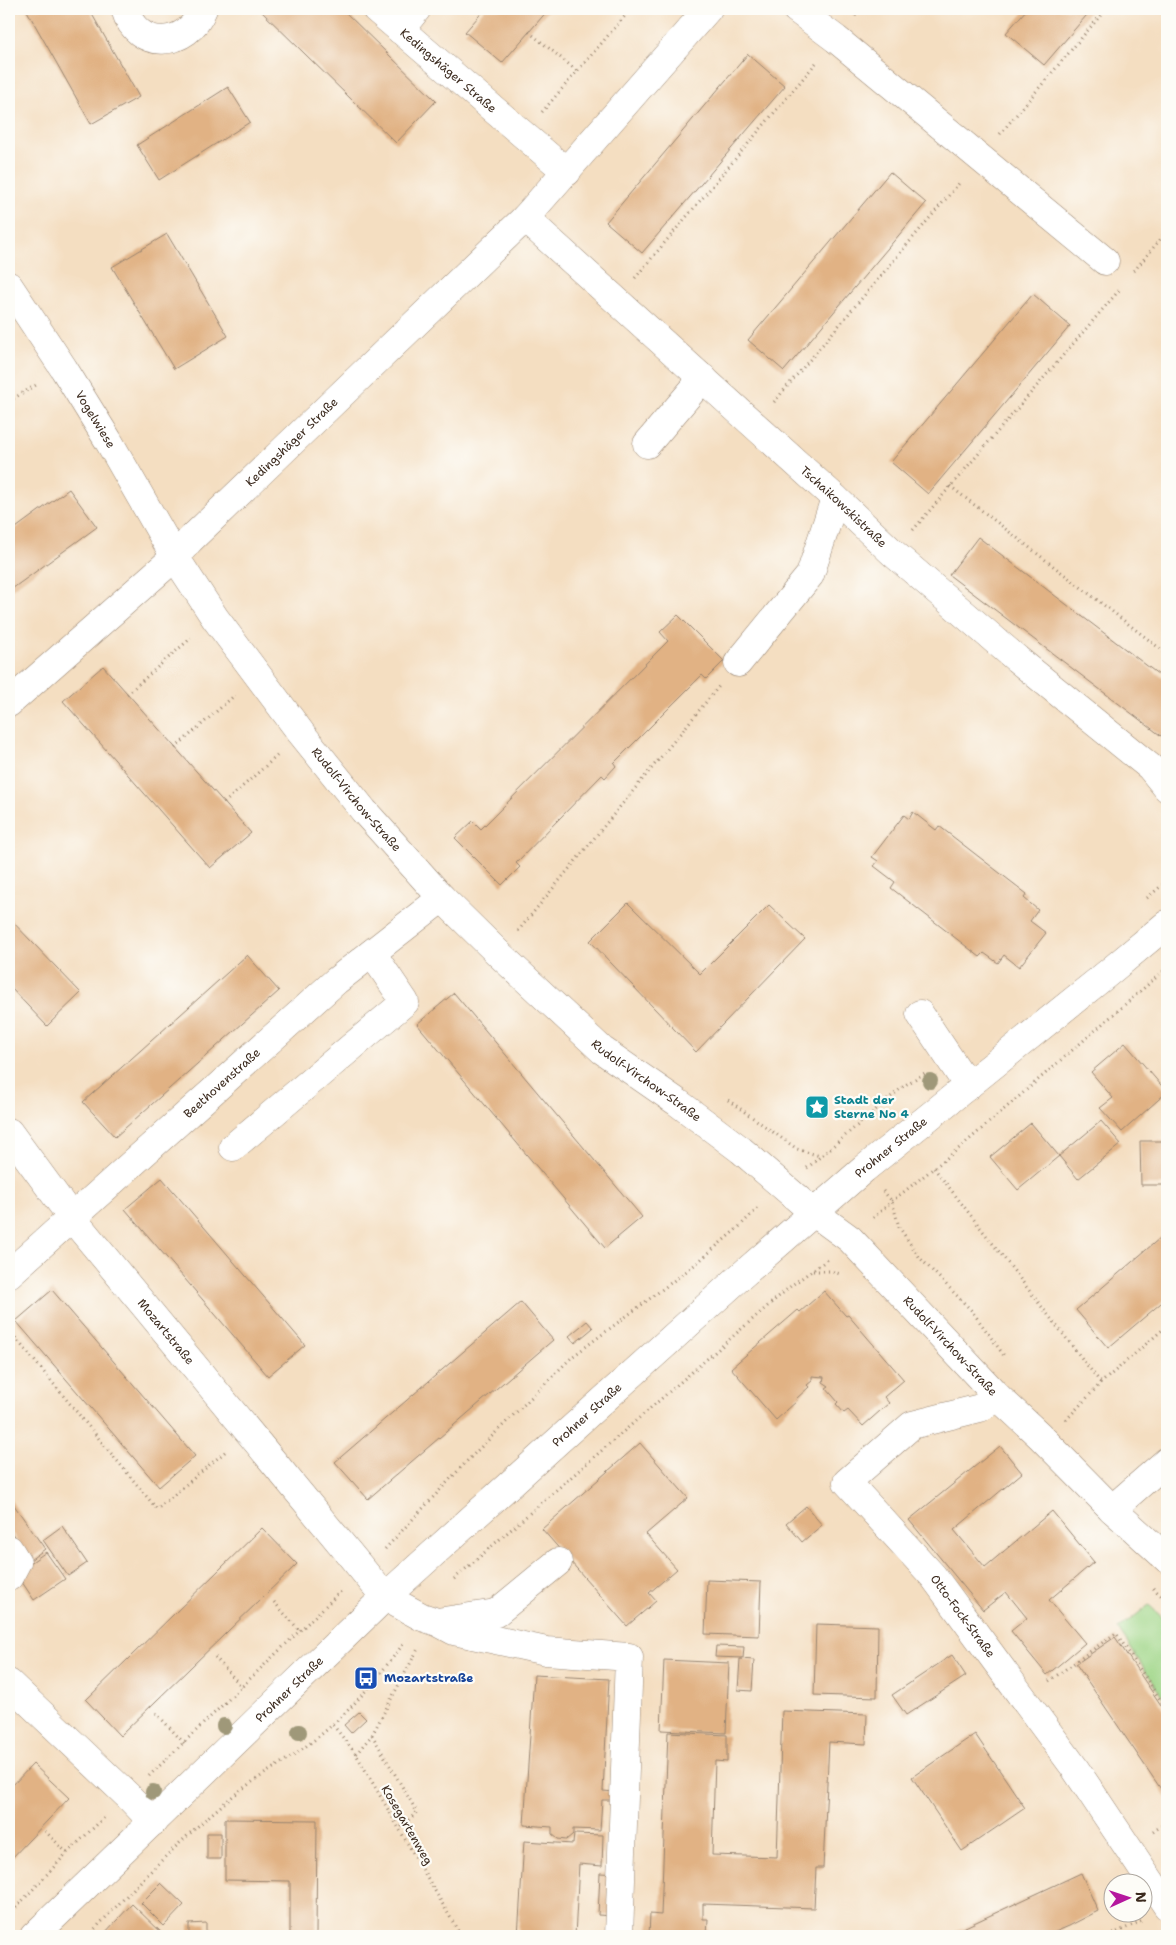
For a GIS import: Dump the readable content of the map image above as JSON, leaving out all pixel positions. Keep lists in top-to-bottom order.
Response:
{
  "streets": {
    "street": [
      "Kedingshäger Straße",
      "Vogelwiese",
      "Tschaikowskistraße",
      "Rudolf-Virchow-Straße",
      "Beethovenstraße",
      "Prohner Straße",
      "Mozartstraße",
      "Otto-Fock-Straße"
    ],
    "path": ["Kosegartenweg"]
  },
  "crossings": [
    ["Kedingshäger Straße", "Vogelwiese"],
    ["Kedingshäger Straße", "Tschaikowskistraße"],
    ["Kedingshäger Straße", "Rudolf-Virchow-Straße"],
    ["Vogelwiese", "Rudolf-Virchow-Straße"],
    ["Rudolf-Virchow-Straße", "Beethovenstraße"],
    ["Rudolf-Virchow-Straße", "Prohner Straße"],
    ["Rudolf-Virchow-Straße", "Otto-Fock-Straße"],
    ["Beethovenstraße", "Mozartstraße"],
    ["Prohner Straße", "Mozartstraße"]
  ],
  "places": {
    "place": ["Stadt der Sterne No 4"],
    "bus stop": ["Mozartstraße"]
  },
  "north": "right"
}
